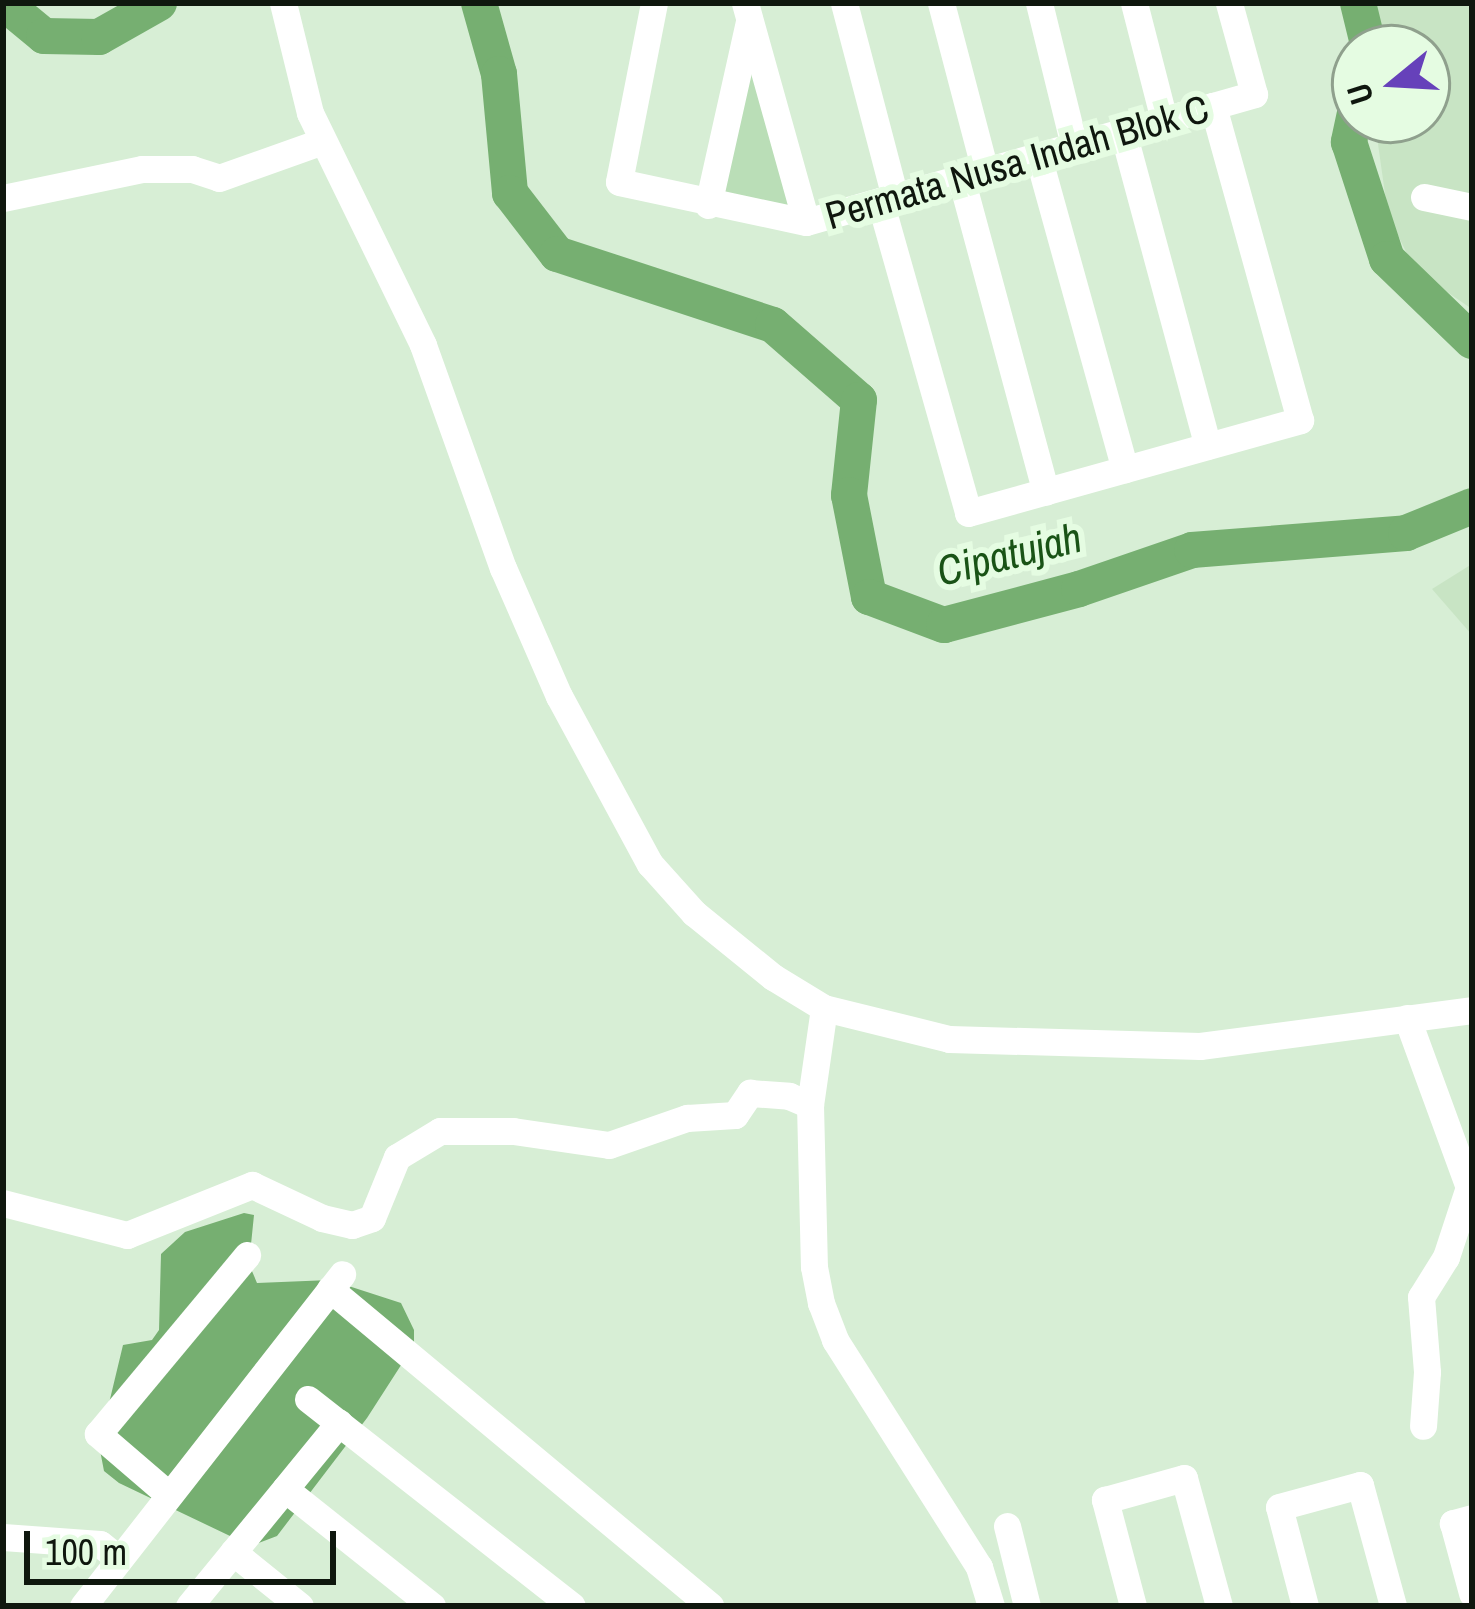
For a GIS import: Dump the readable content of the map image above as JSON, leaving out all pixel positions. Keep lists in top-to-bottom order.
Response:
{
  "streets": {
    "street": ["Permata Nusa Indah Blok C"]
  },
  "water": ["Cipatujah"],
  "scale_bar": "100 m",
  "north": "left"
}
